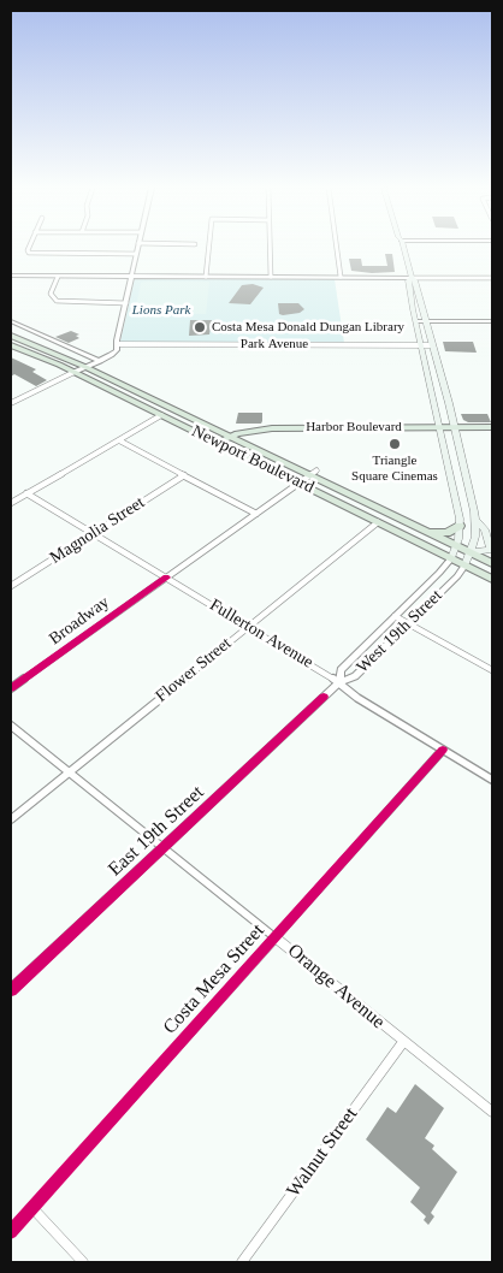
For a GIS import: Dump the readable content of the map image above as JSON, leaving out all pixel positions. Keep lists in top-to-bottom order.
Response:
{
  "streets": {
    "highway": ["Newport Boulevard"],
    "main road": ["Harbor Boulevard", "West 19th Street"],
    "street": [
      "Park Avenue",
      "Magnolia Street",
      "Broadway",
      "Fullerton Avenue",
      "Flower Street",
      "East 19th Street",
      "Costa Mesa Street",
      "Orange Avenue",
      "Walnut Street"
    ]
  },
  "crossings": [
    ["Park Avenue", "West 19th Street"],
    ["Harbor Boulevard", "Newport Boulevard"],
    ["Harbor Boulevard", "West 19th Street"],
    ["Newport Boulevard", "Broadway"],
    ["Newport Boulevard", "West 19th Street"],
    ["Newport Boulevard", "Flower Street"],
    ["Magnolia Street", "Fullerton Avenue"],
    ["Broadway", "Fullerton Avenue"],
    ["West 19th Street", "Fullerton Avenue"],
    ["West 19th Street", "East 19th Street"],
    ["Fullerton Avenue", "Flower Street"],
    ["Fullerton Avenue", "East 19th Street"],
    ["Fullerton Avenue", "Costa Mesa Street"],
    ["Flower Street", "Orange Avenue"],
    ["East 19th Street", "Orange Avenue"],
    ["Costa Mesa Street", "Orange Avenue"],
    ["Orange Avenue", "Walnut Street"]
  ],
  "parks": ["Lions Park"],
  "places": ["Costa Mesa Donald Dungan Library", "Triangle Square Cinemas"]
}
